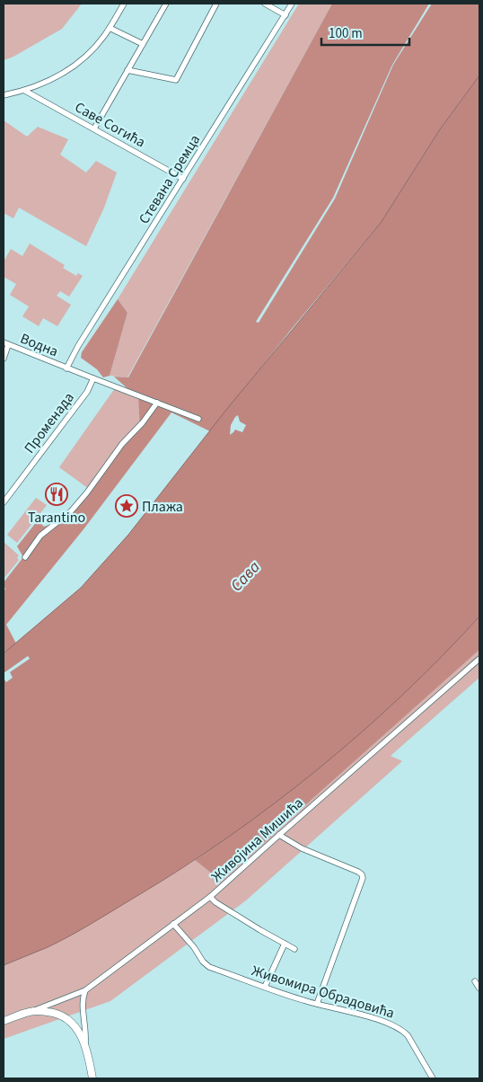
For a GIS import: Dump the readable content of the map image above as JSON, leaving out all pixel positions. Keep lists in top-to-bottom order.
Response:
{
  "streets": {
    "street": [
      "Саве Согића",
      "Стевана Сремца",
      "Водна",
      "Променада",
      "Живојина Мишића",
      "Живомира Обрадовића"
    ]
  },
  "crossings": [
    ["Саве Согића", "Стевана Сремца"],
    ["Стевана Сремца", "Водна"],
    ["Стевана Сремца", "Променада"],
    ["Водна", "Променада"],
    ["Живојина Мишића", "Живомира Обрадовића"]
  ],
  "water": ["Сава"],
  "places": {
    "restaurant": ["Tarantino"],
    "place": ["Плажа"]
  },
  "scale_bar": "100 m"
}
